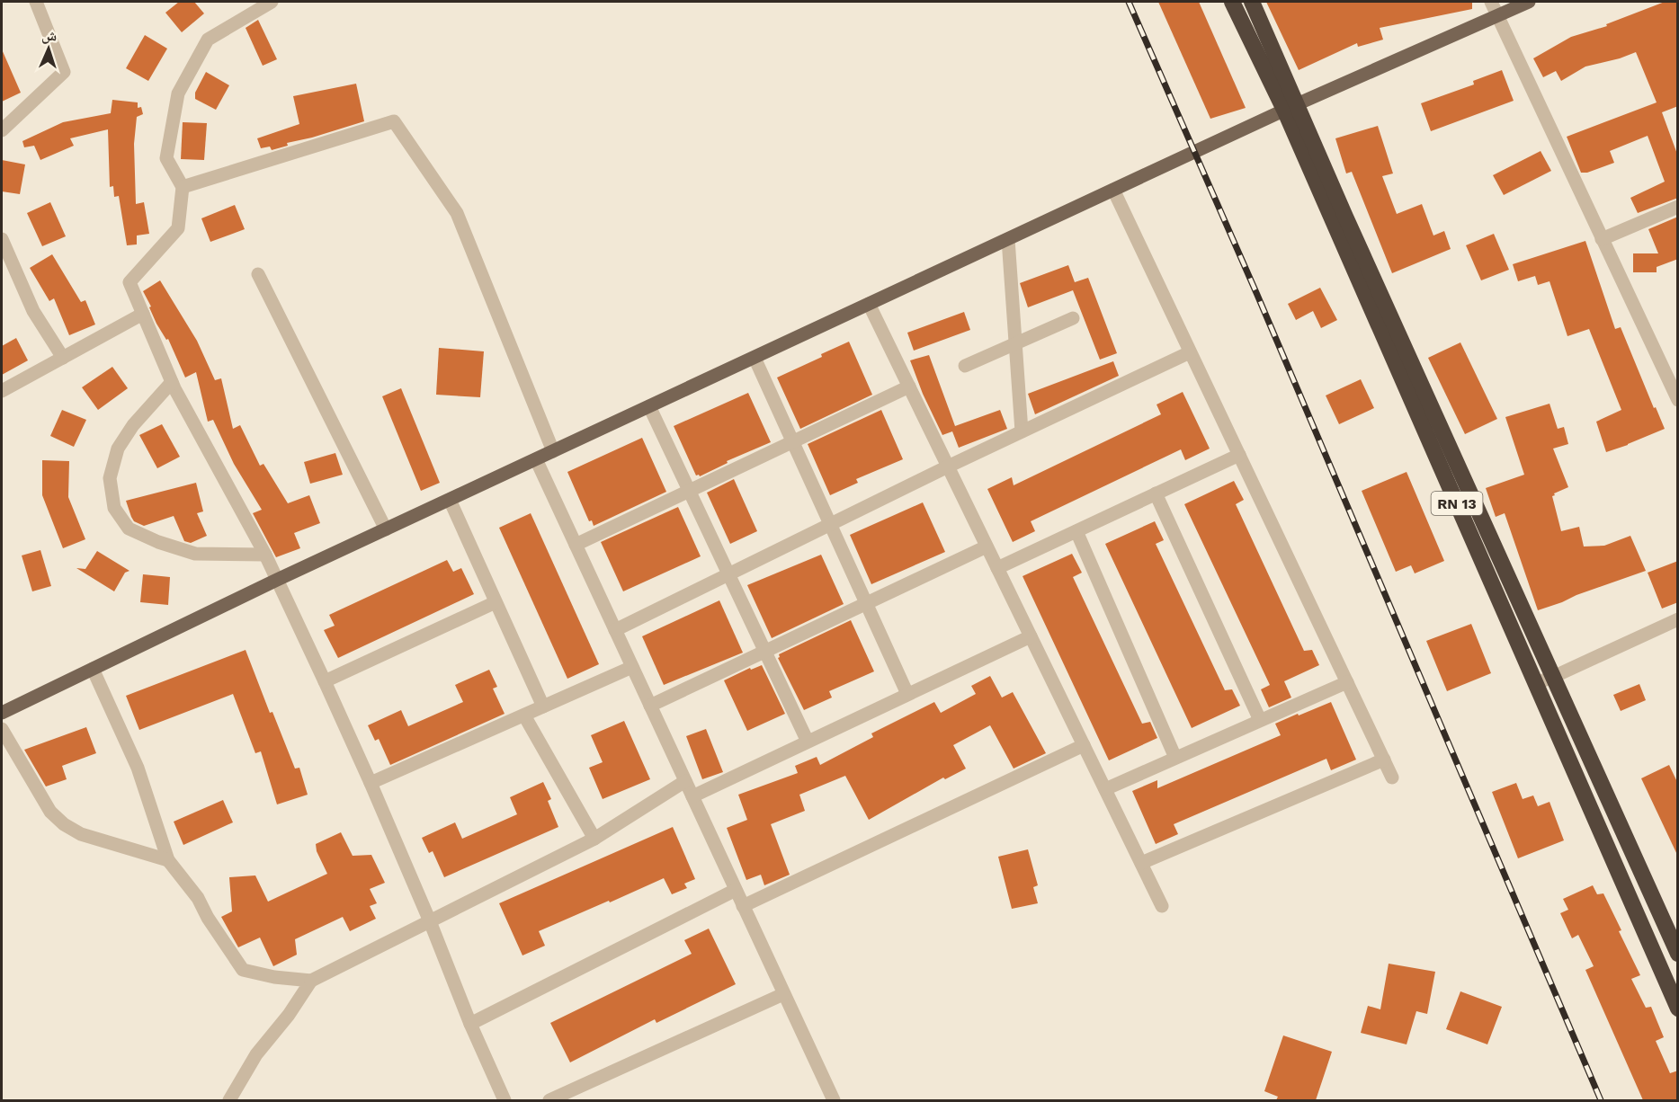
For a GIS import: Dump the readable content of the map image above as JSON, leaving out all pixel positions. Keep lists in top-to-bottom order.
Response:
{
  "streets": {
    "highway": ["RN 13"]
  },
  "north": "top"
}
